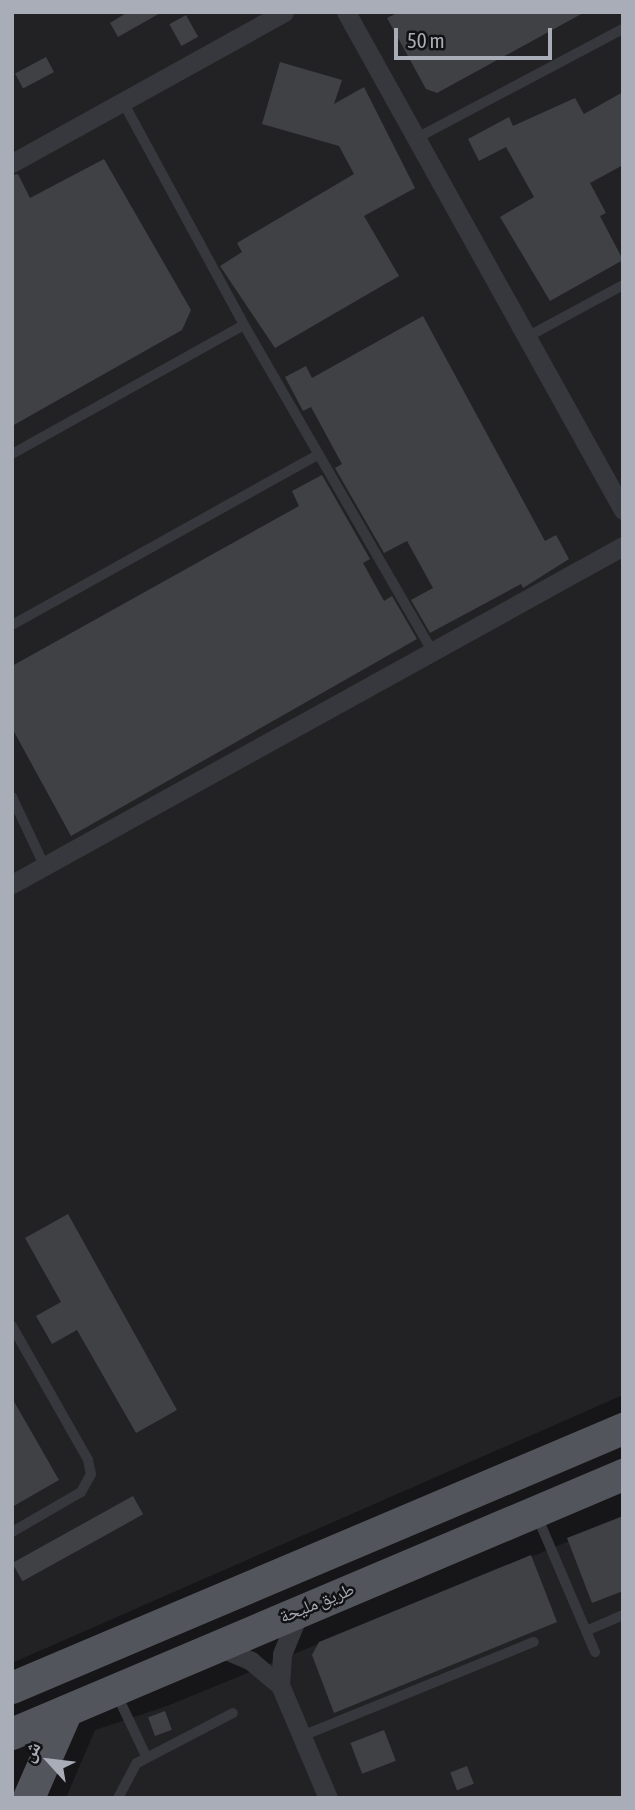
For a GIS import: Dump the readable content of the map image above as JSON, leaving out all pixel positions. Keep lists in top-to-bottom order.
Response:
{
  "streets": {
    "main road": ["طريق مليحة"]
  },
  "scale_bar": "50 m",
  "north": "top left"
}
